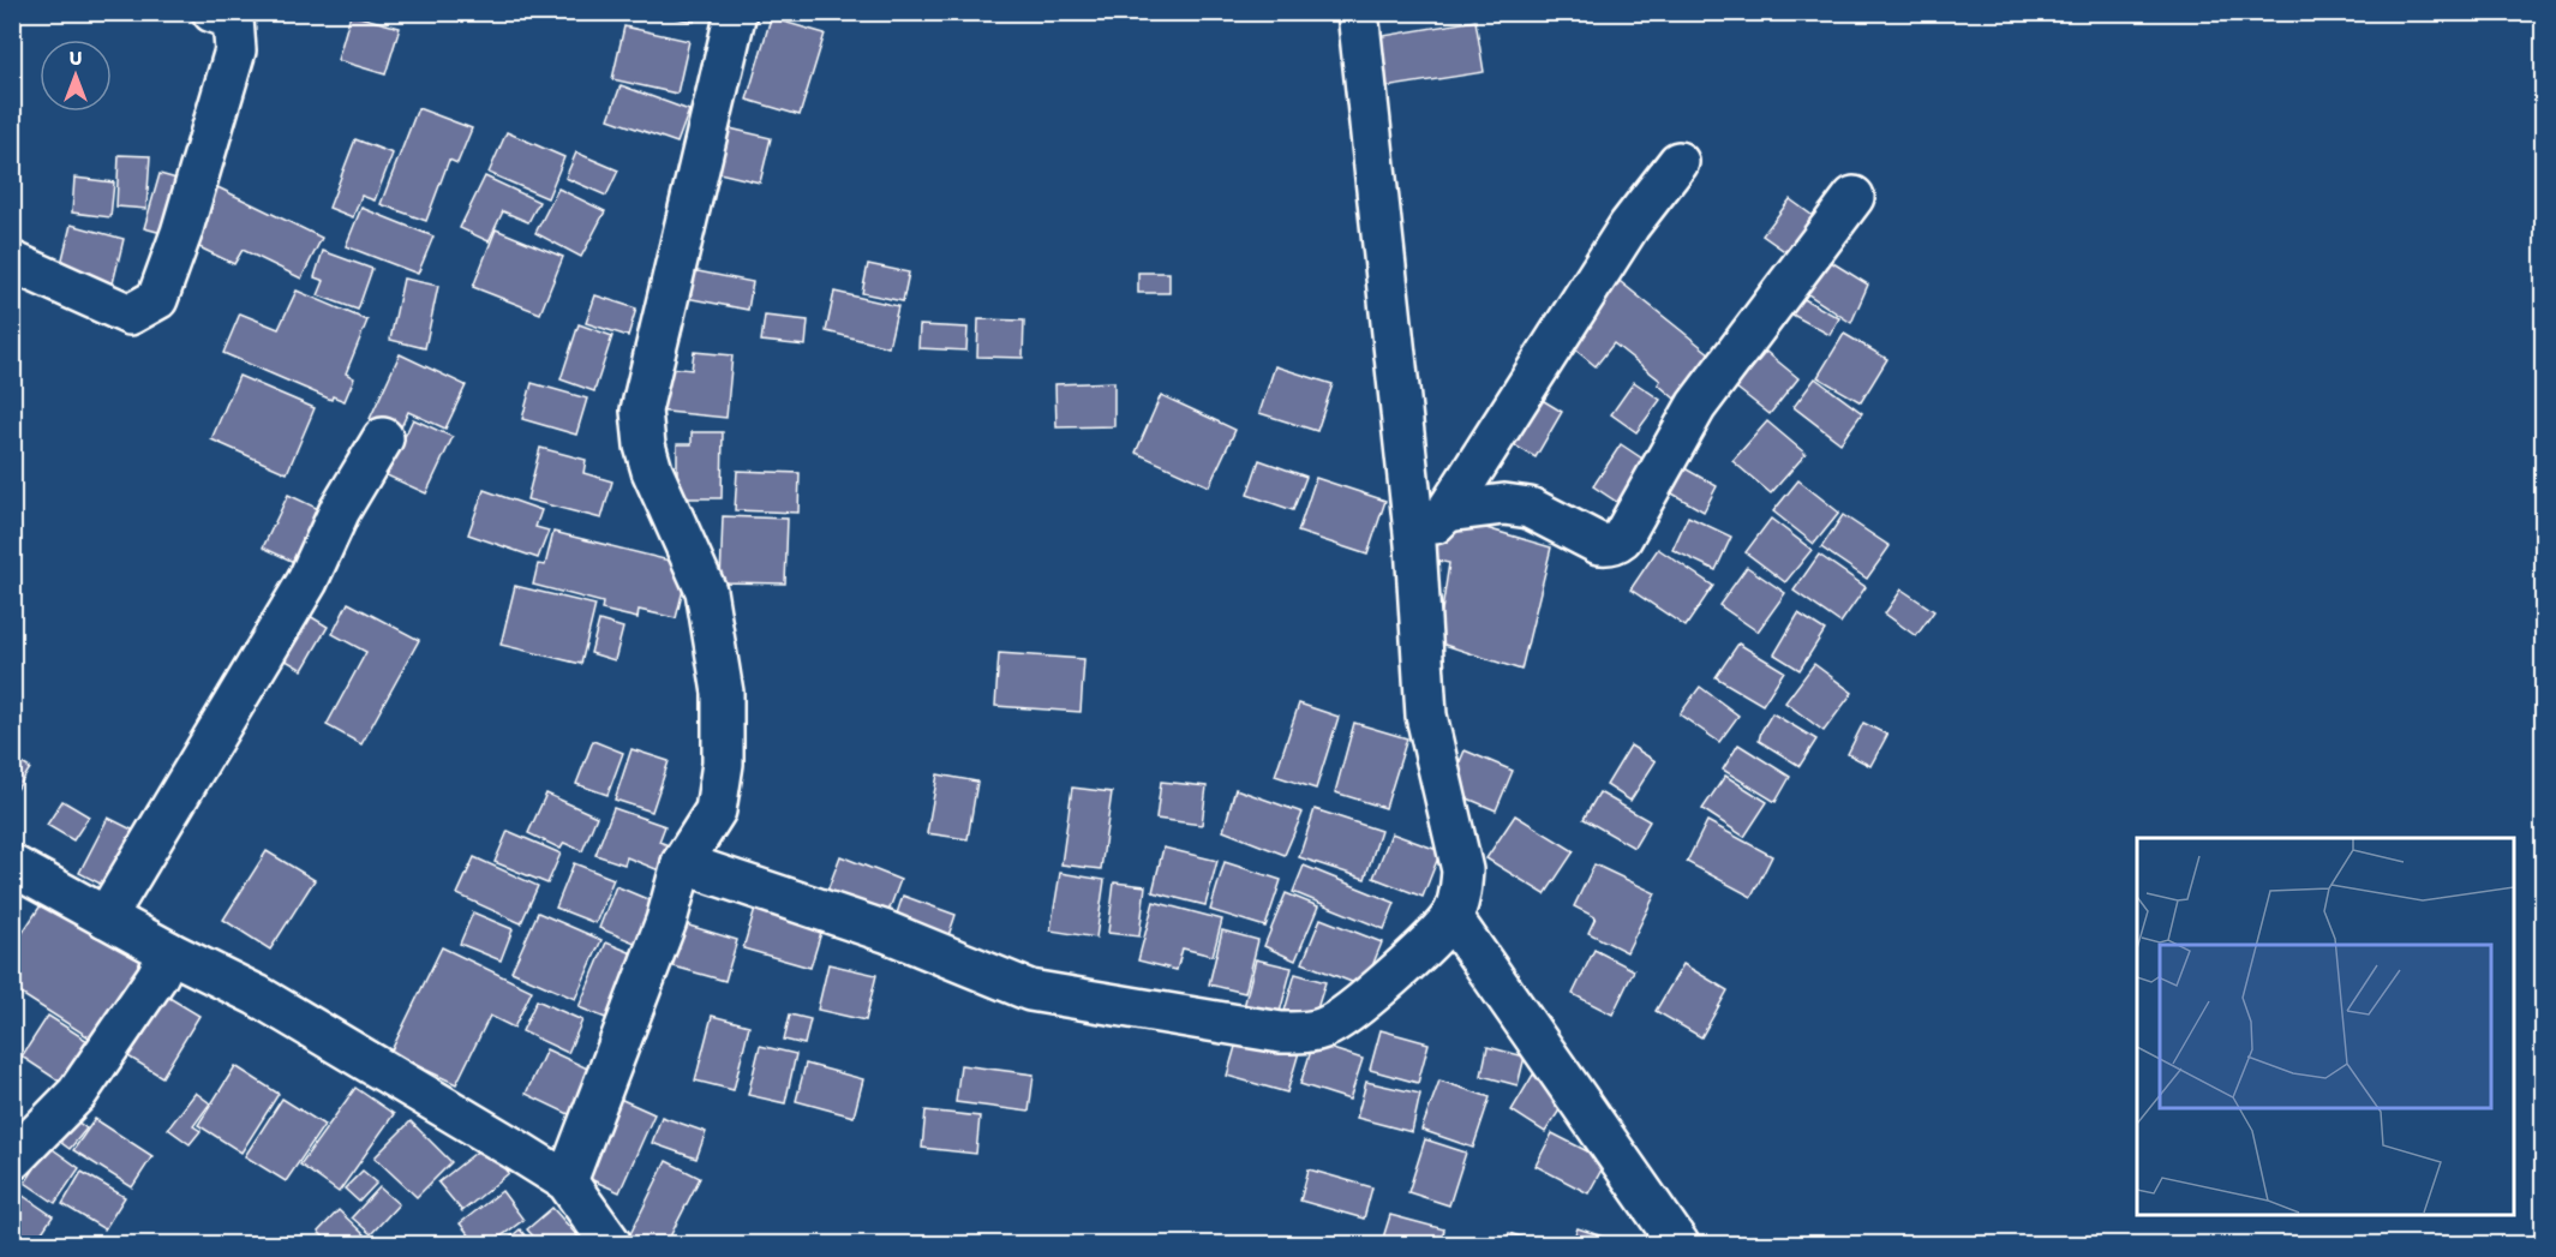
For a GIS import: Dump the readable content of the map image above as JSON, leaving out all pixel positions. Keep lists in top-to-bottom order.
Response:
{
  "north": "top"
}
